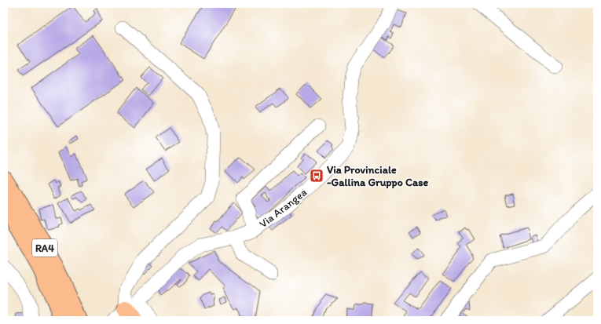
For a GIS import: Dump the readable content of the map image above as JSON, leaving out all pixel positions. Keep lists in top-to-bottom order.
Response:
{
  "streets": {
    "highway": ["RA4"],
    "street": ["Via Arangea"]
  },
  "places": {
    "bus stop": ["Via Provinciale -Gallina Gruppo Case"]
  }
}
